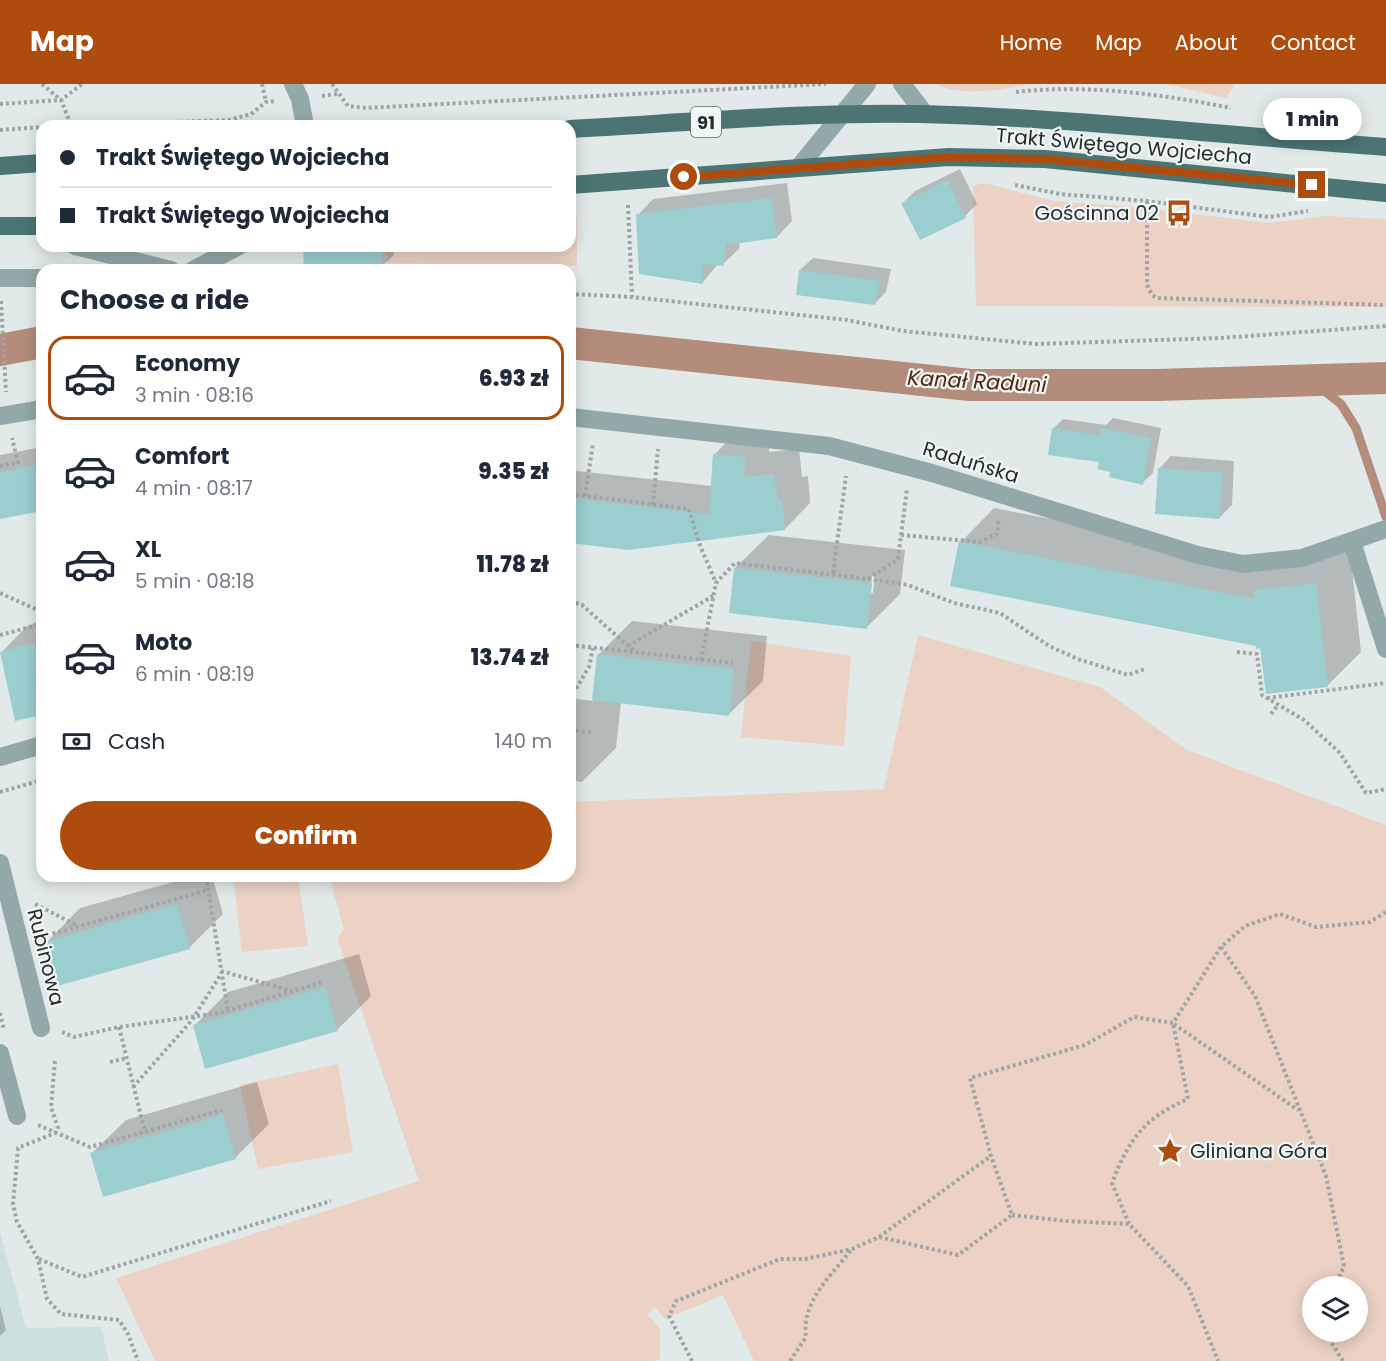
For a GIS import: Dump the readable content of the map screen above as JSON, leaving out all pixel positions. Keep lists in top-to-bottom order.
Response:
{
  "streets": {
    "main road": ["91", "Trakt Świętego Wojciecha"],
    "street": ["Raduńska", "Rubinowa"]
  },
  "water": ["Kanał Raduni"],
  "places": {
    "bus stop": ["Gościnna 02"],
    "place": ["Gliniana Góra"]
  },
  "page": {
    "header": "Map",
    "nav": [
      "Home",
      "Map",
      "About",
      "Contact"
    ],
    "bubble": "1 min",
    "banner": ["Trakt Świętego Wojciecha", "Trakt Świętego Wojciecha"],
    "heading": "Choose a ride",
    "list": [
      {
        "name": "Economy",
        "note": "3 min · 08:16",
        "value": "6.93 zł"
      },
      {
        "name": "Comfort",
        "note": "4 min · 08:17",
        "value": "9.35 zł"
      },
      {
        "name": "XL",
        "note": "5 min · 08:18",
        "value": "11.78 zł"
      },
      {
        "name": "Moto",
        "note": "6 min · 08:19",
        "value": "13.74 zł"
      }
    ],
    "pay": ["Cash", "140 m"],
    "buttons": "Confirm"
  }
}
